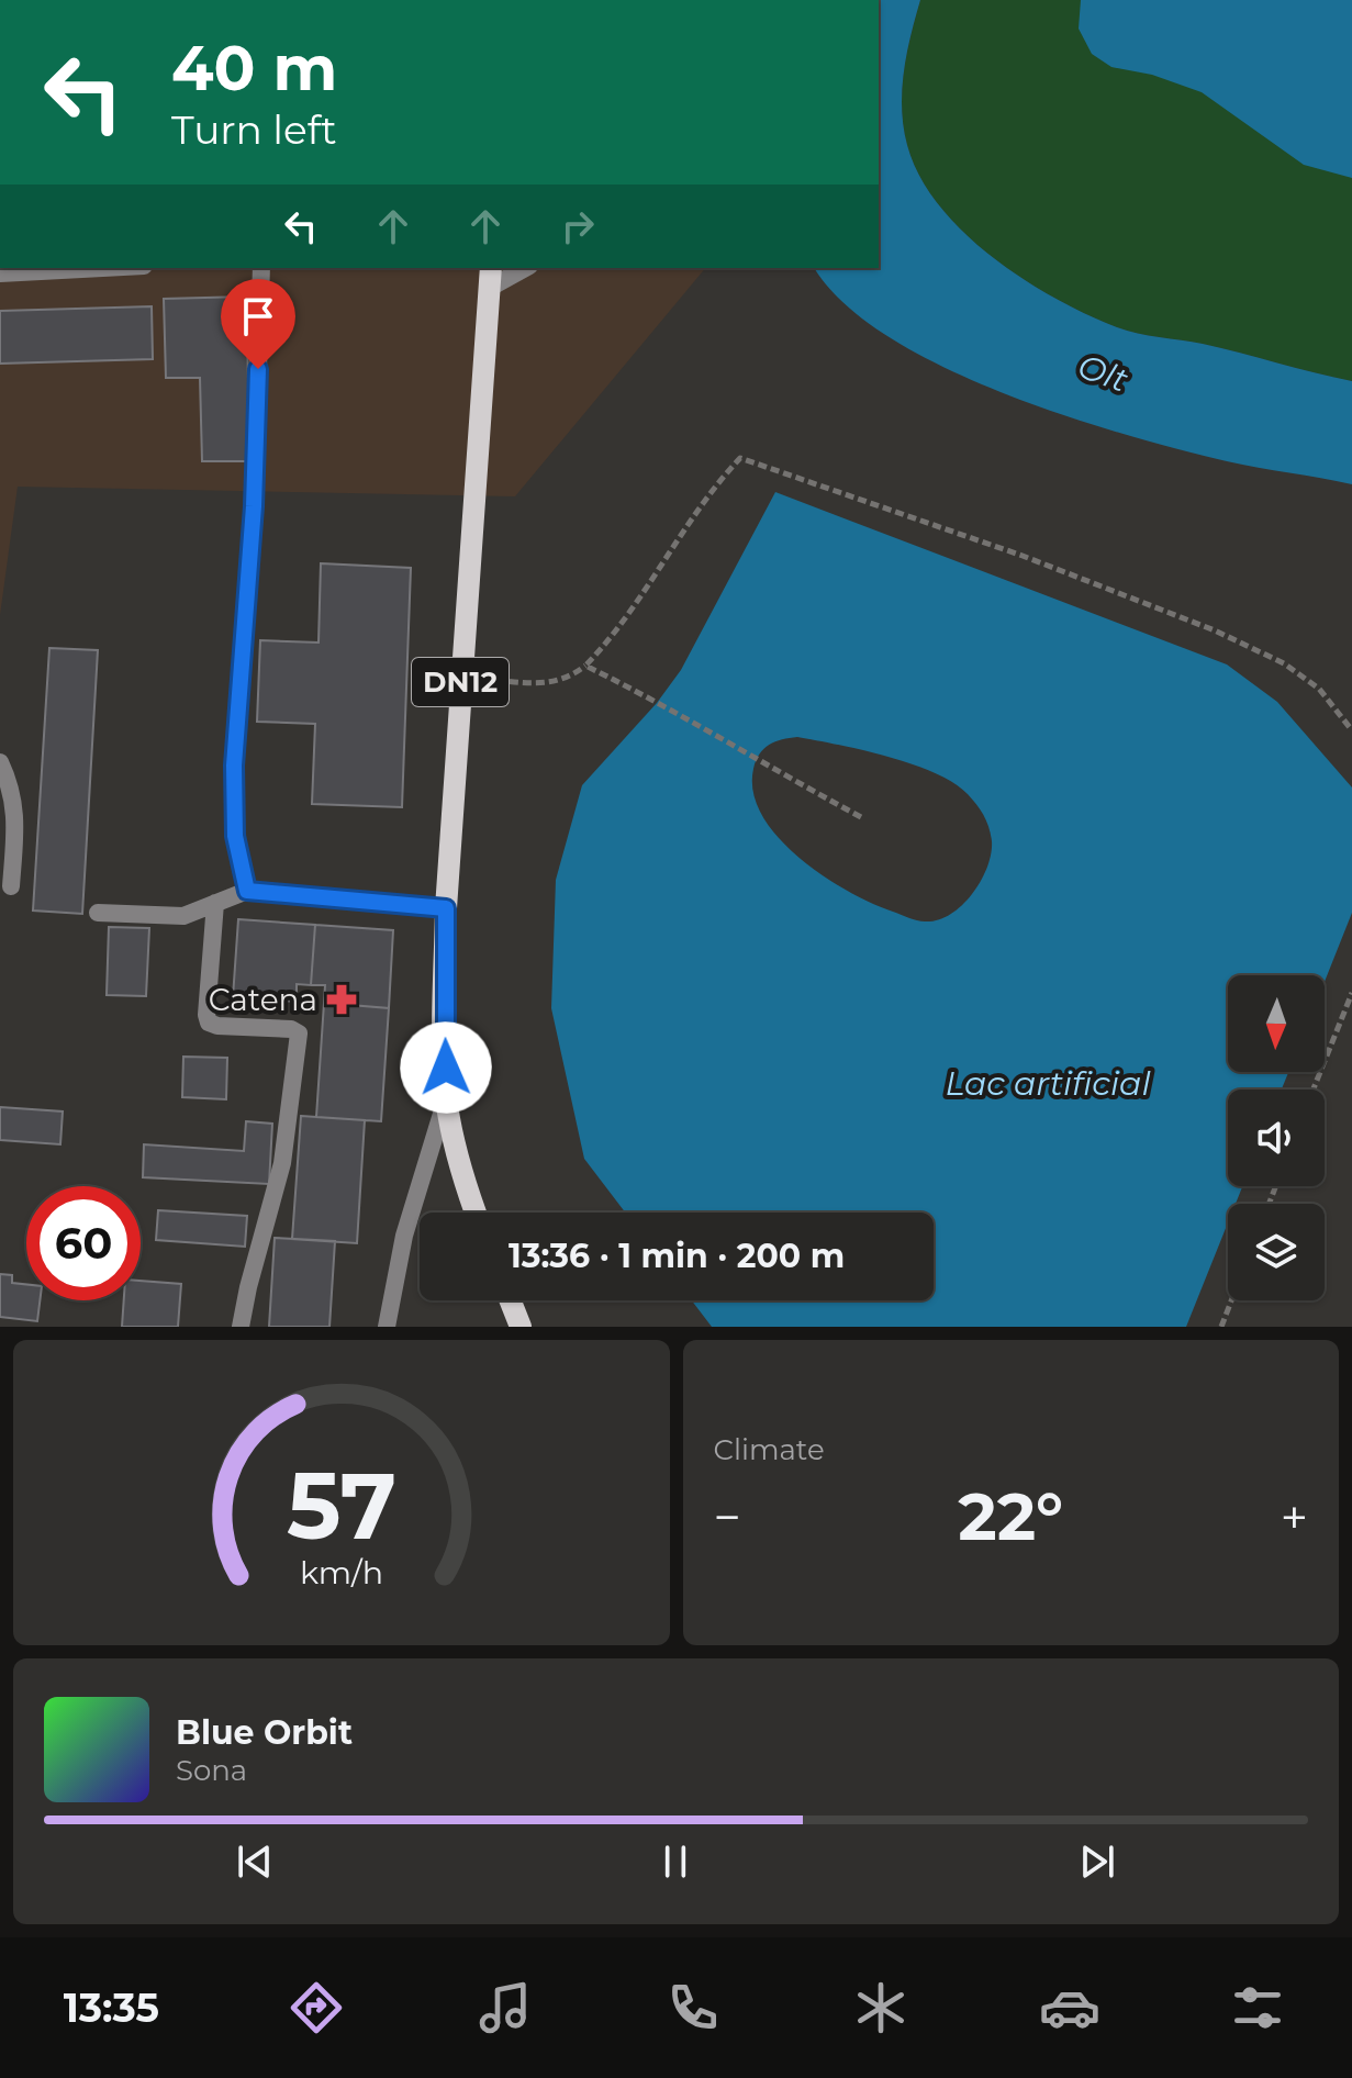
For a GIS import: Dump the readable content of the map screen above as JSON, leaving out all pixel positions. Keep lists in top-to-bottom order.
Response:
{
  "streets": {
    "main road": ["DN12"]
  },
  "water": ["Olt", "Lac artificial"],
  "places": {
    "pharmacy": ["Catena"]
  },
  "north": "bottom",
  "page": {
    "turn": ["40 m", "Turn left"],
    "limit": "60",
    "trip": "13:36 · 1 min · 200 m",
    "tile": "Climate",
    "heat": ["−", "22°", "+"],
    "song": ["Blue Orbit", "Sona"],
    "tabs": "13:35",
    "gauge": ["57", "km/h"]
  }
}
